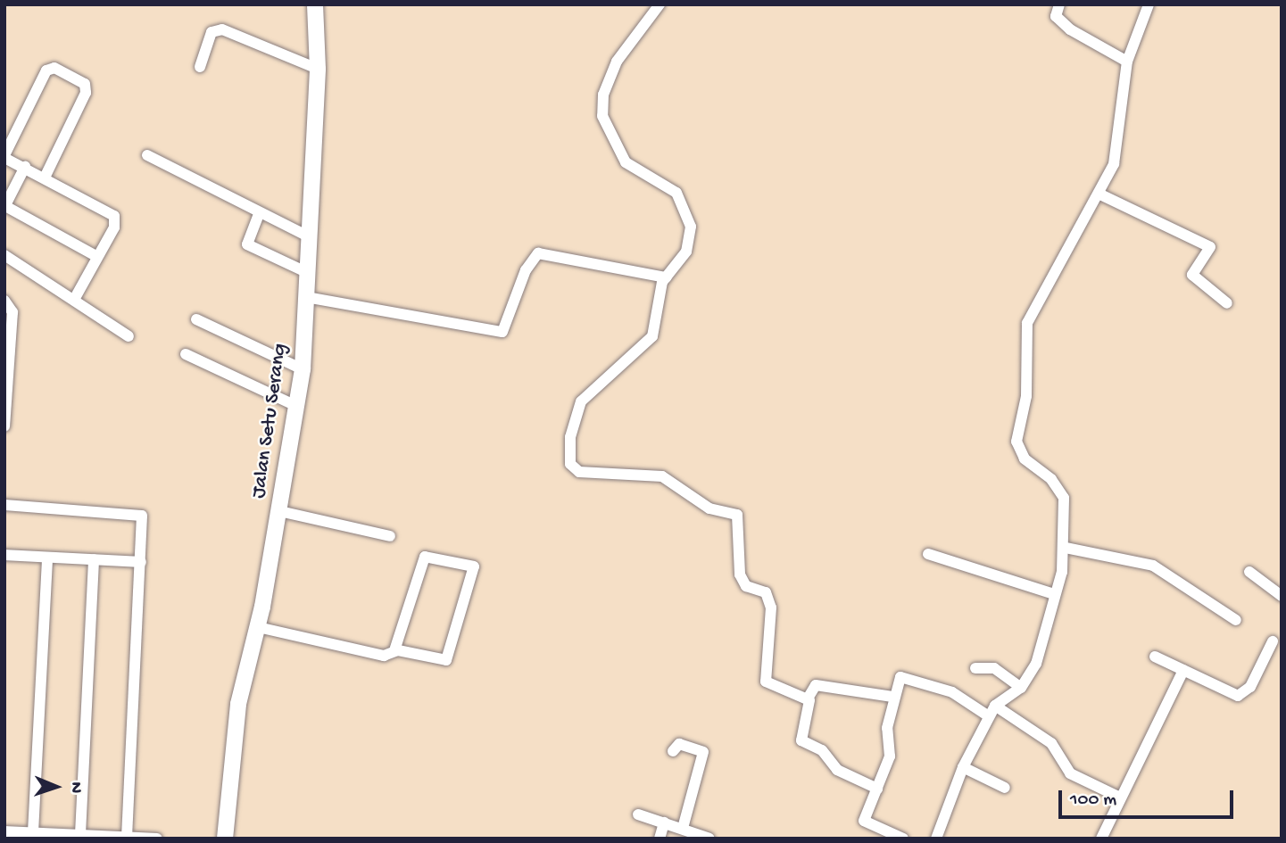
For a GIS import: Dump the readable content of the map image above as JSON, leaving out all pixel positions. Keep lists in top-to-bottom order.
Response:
{
  "streets": {
    "street": ["Jalan Setu Serang"]
  },
  "scale_bar": "100 m",
  "north": "right"
}
